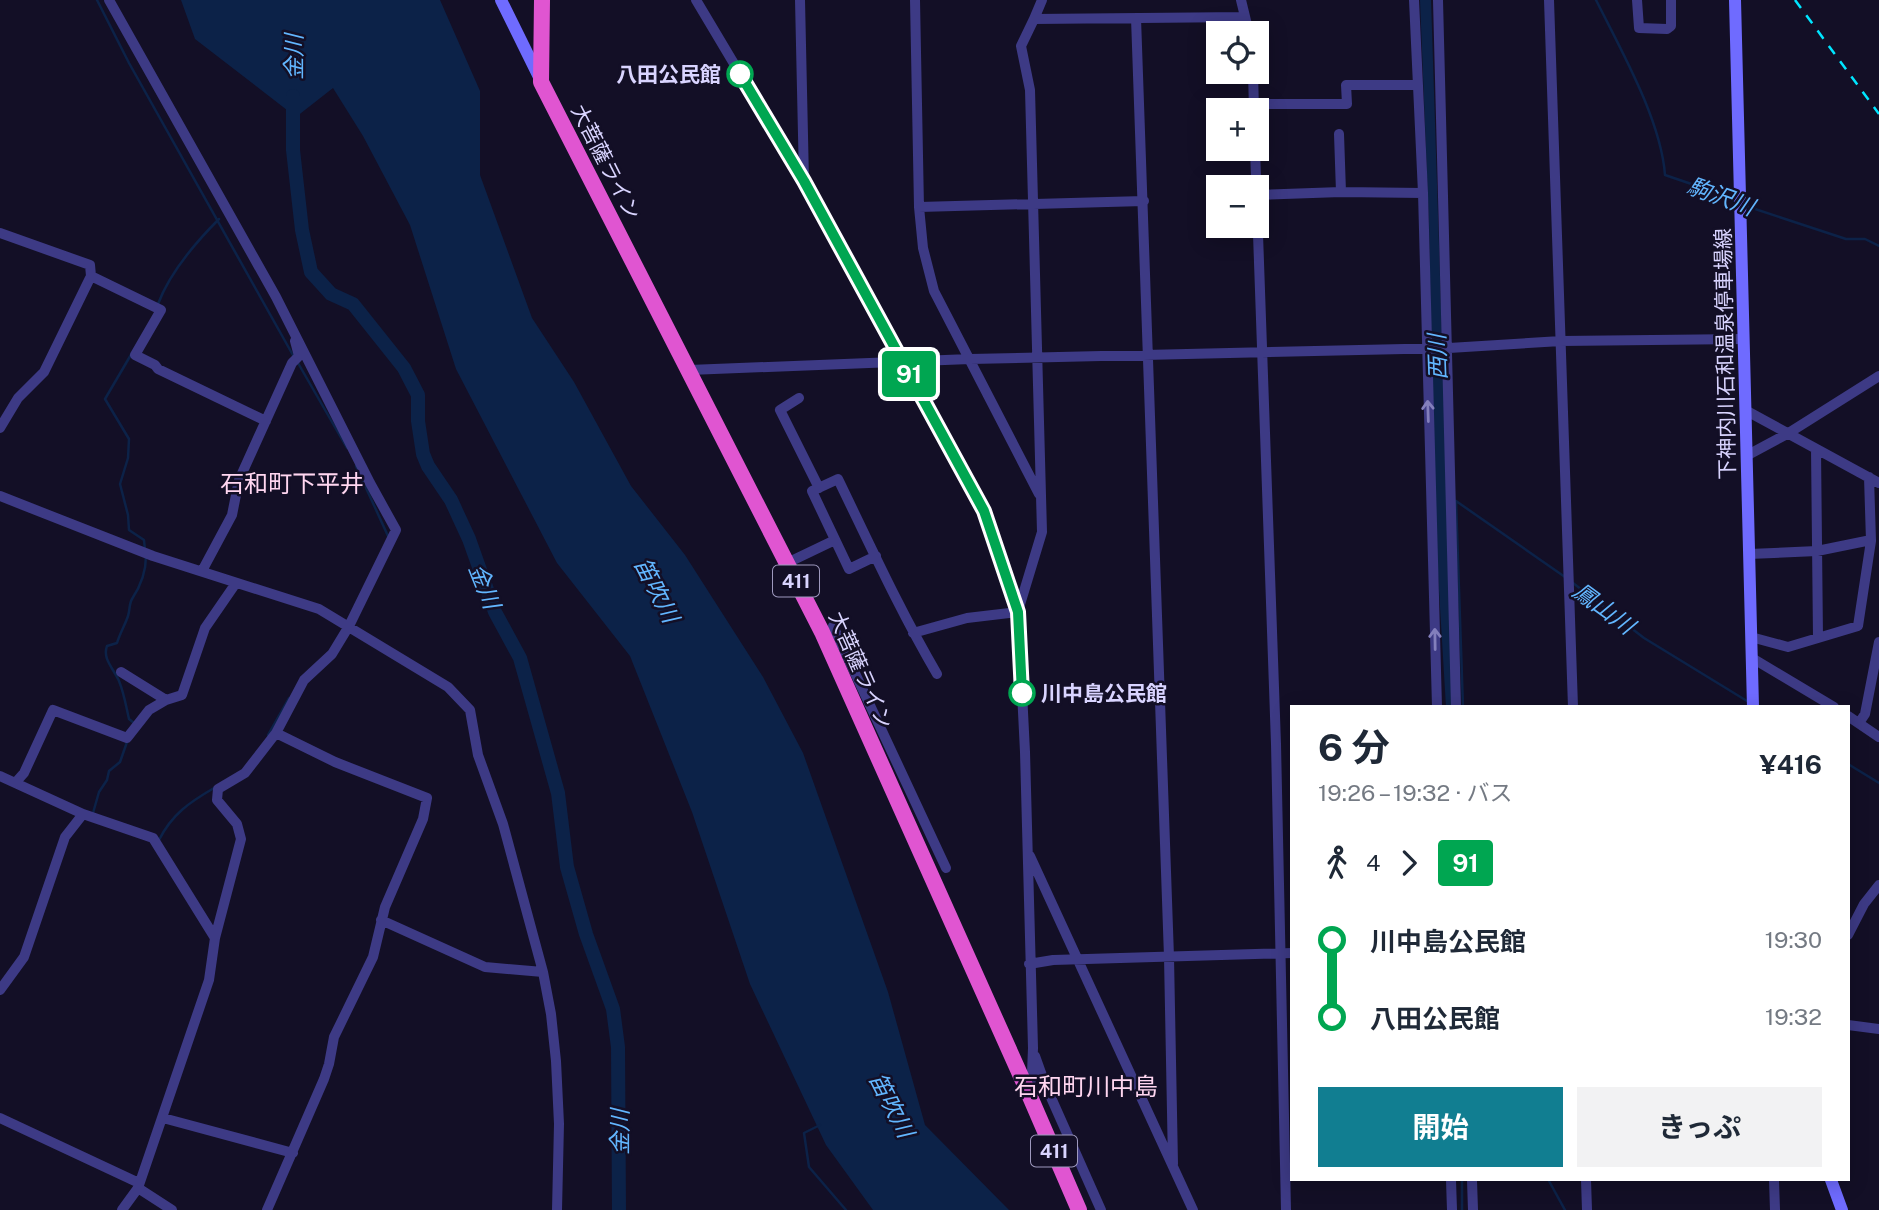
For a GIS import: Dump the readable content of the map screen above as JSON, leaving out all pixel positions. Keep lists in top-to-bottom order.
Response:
{
  "streets": {
    "highway": ["大菩薩ライン", "411"],
    "main road": ["下神内川石和温泉停車場線"]
  },
  "districts": ["石和町下平井", "石和町川中島"],
  "water": [
    "金川",
    "駒沢川",
    "西川",
    "笛吹川",
    "鳳山川"
  ],
  "places": ["八田公民館", "川中島公民館"],
  "lines": ["bus line 91"],
  "page": {
    "on_map": "91",
    "map_buttons": ["+", "−"],
    "heading": ["6 分", "19:26 – 19:32 · バス", "¥416"],
    "legs": ["4", "91"],
    "list": [
      {
        "name": "川中島公民館",
        "value": "19:30"
      },
      {
        "name": "八田公民館",
        "value": "19:32"
      }
    ],
    "buttons": ["開始", "きっぷ"]
  }
}
